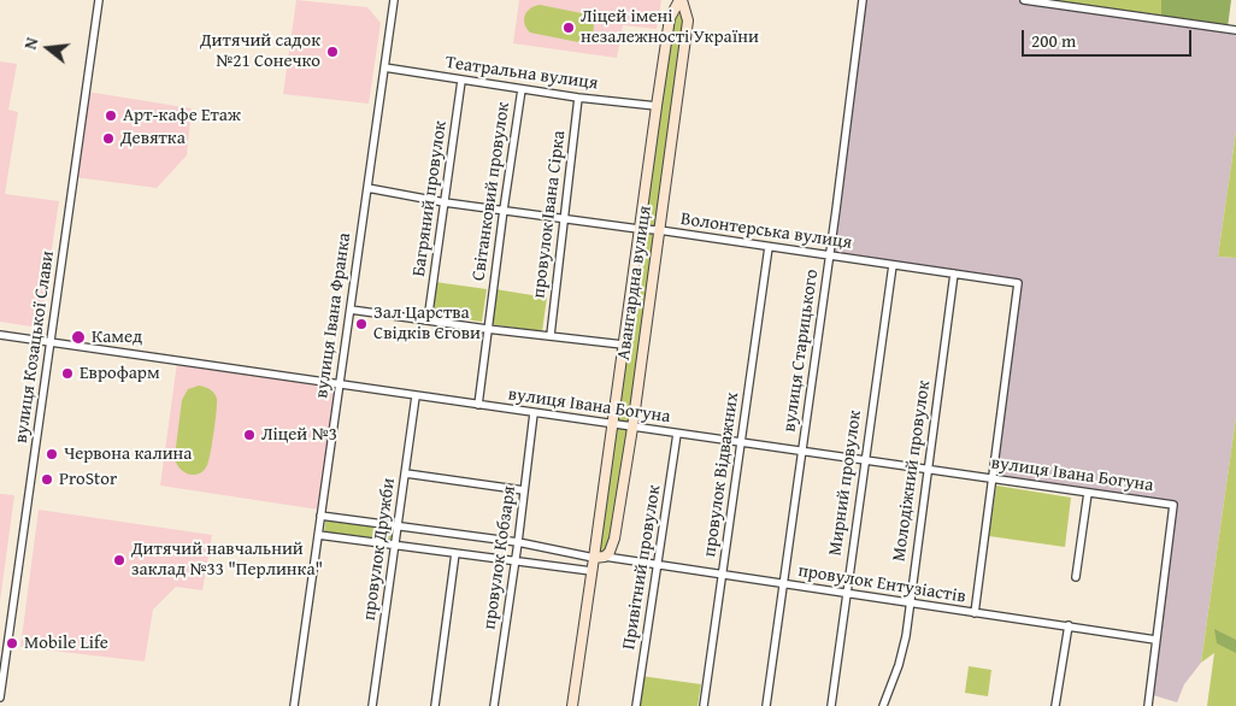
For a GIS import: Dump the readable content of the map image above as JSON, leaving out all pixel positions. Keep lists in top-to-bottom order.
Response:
{
  "streets": {
    "street": [
      "Театральна вулиця",
      "Світанковий провулок",
      "Багряний провулок",
      "провулок Івана Сірка",
      "Волонтерська вулиця",
      "Авангардна вулиця",
      "вулиця Івана Франка",
      "вулиця Козацької Слави",
      "вулиця Старицького",
      "вулиця Івана Богуна",
      "Молодіжний провулок",
      "провулок Відважних",
      "Мирний провулок",
      "провулок Дружби",
      "провулок Кобзаря",
      "Привітний провулок",
      "провулок Ентузіастів"
    ]
  },
  "crossings": [
    ["Театральна вулиця", "Світанковий провулок"],
    ["Театральна вулиця", "Багряний провулок"],
    ["Театральна вулиця", "провулок Івана Сірка"],
    ["Театральна вулиця", "Авангардна вулиця"],
    ["Театральна вулиця", "вулиця Івана Франка"],
    ["Світанковий провулок", "Волонтерська вулиця"],
    ["Світанковий провулок", "вулиця Івана Богуна"],
    ["Багряний провулок", "Волонтерська вулиця"],
    ["провулок Івана Сірка", "Волонтерська вулиця"],
    ["Волонтерська вулиця", "Авангардна вулиця"],
    ["Волонтерська вулиця", "вулиця Івана Франка"],
    ["Волонтерська вулиця", "вулиця Старицького"],
    ["Волонтерська вулиця", "вулиця Івана Богуна"],
    ["Волонтерська вулиця", "Молодіжний провулок"],
    ["Волонтерська вулиця", "провулок Відважних"],
    ["Волонтерська вулиця", "Мирний провулок"],
    ["Авангардна вулиця", "вулиця Івана Богуна"],
    ["Авангардна вулиця", "провулок Ентузіастів"],
    ["вулиця Івана Франка", "вулиця Івана Богуна"],
    ["вулиця Козацької Слави", "вулиця Івана Богуна"],
    ["вулиця Старицького", "вулиця Івана Богуна"],
    ["вулиця Старицького", "провулок Ентузіастів"],
    ["вулиця Івана Богуна", "Молодіжний провулок"],
    ["вулиця Івана Богуна", "провулок Відважних"],
    ["вулиця Івана Богуна", "Мирний провулок"],
    ["вулиця Івана Богуна", "провулок Дружби"],
    ["вулиця Івана Богуна", "провулок Кобзаря"],
    ["вулиця Івана Богуна", "Привітний провулок"],
    ["вулиця Івана Богуна", "провулок Ентузіастів"],
    ["Молодіжний провулок", "провулок Ентузіастів"],
    ["провулок Відважних", "провулок Ентузіастів"],
    ["Мирний провулок", "провулок Ентузіастів"],
    ["Привітний провулок", "провулок Ентузіастів"]
  ],
  "places": [
    "Ліцей імені незалежності України",
    "Дитячий садок №21 Сонечко",
    "Арт-кафе Етаж",
    "Девятка",
    "Зал Царства Свідків Єгови",
    "Камед",
    "Еврофарм",
    "Ліцей №3",
    "Червона калина",
    "ProStor",
    "Дитячий навчальний заклад №33 \"Перлинка\"",
    "Mobile Life"
  ],
  "scale_bar": "200 m",
  "north": "left"
}
